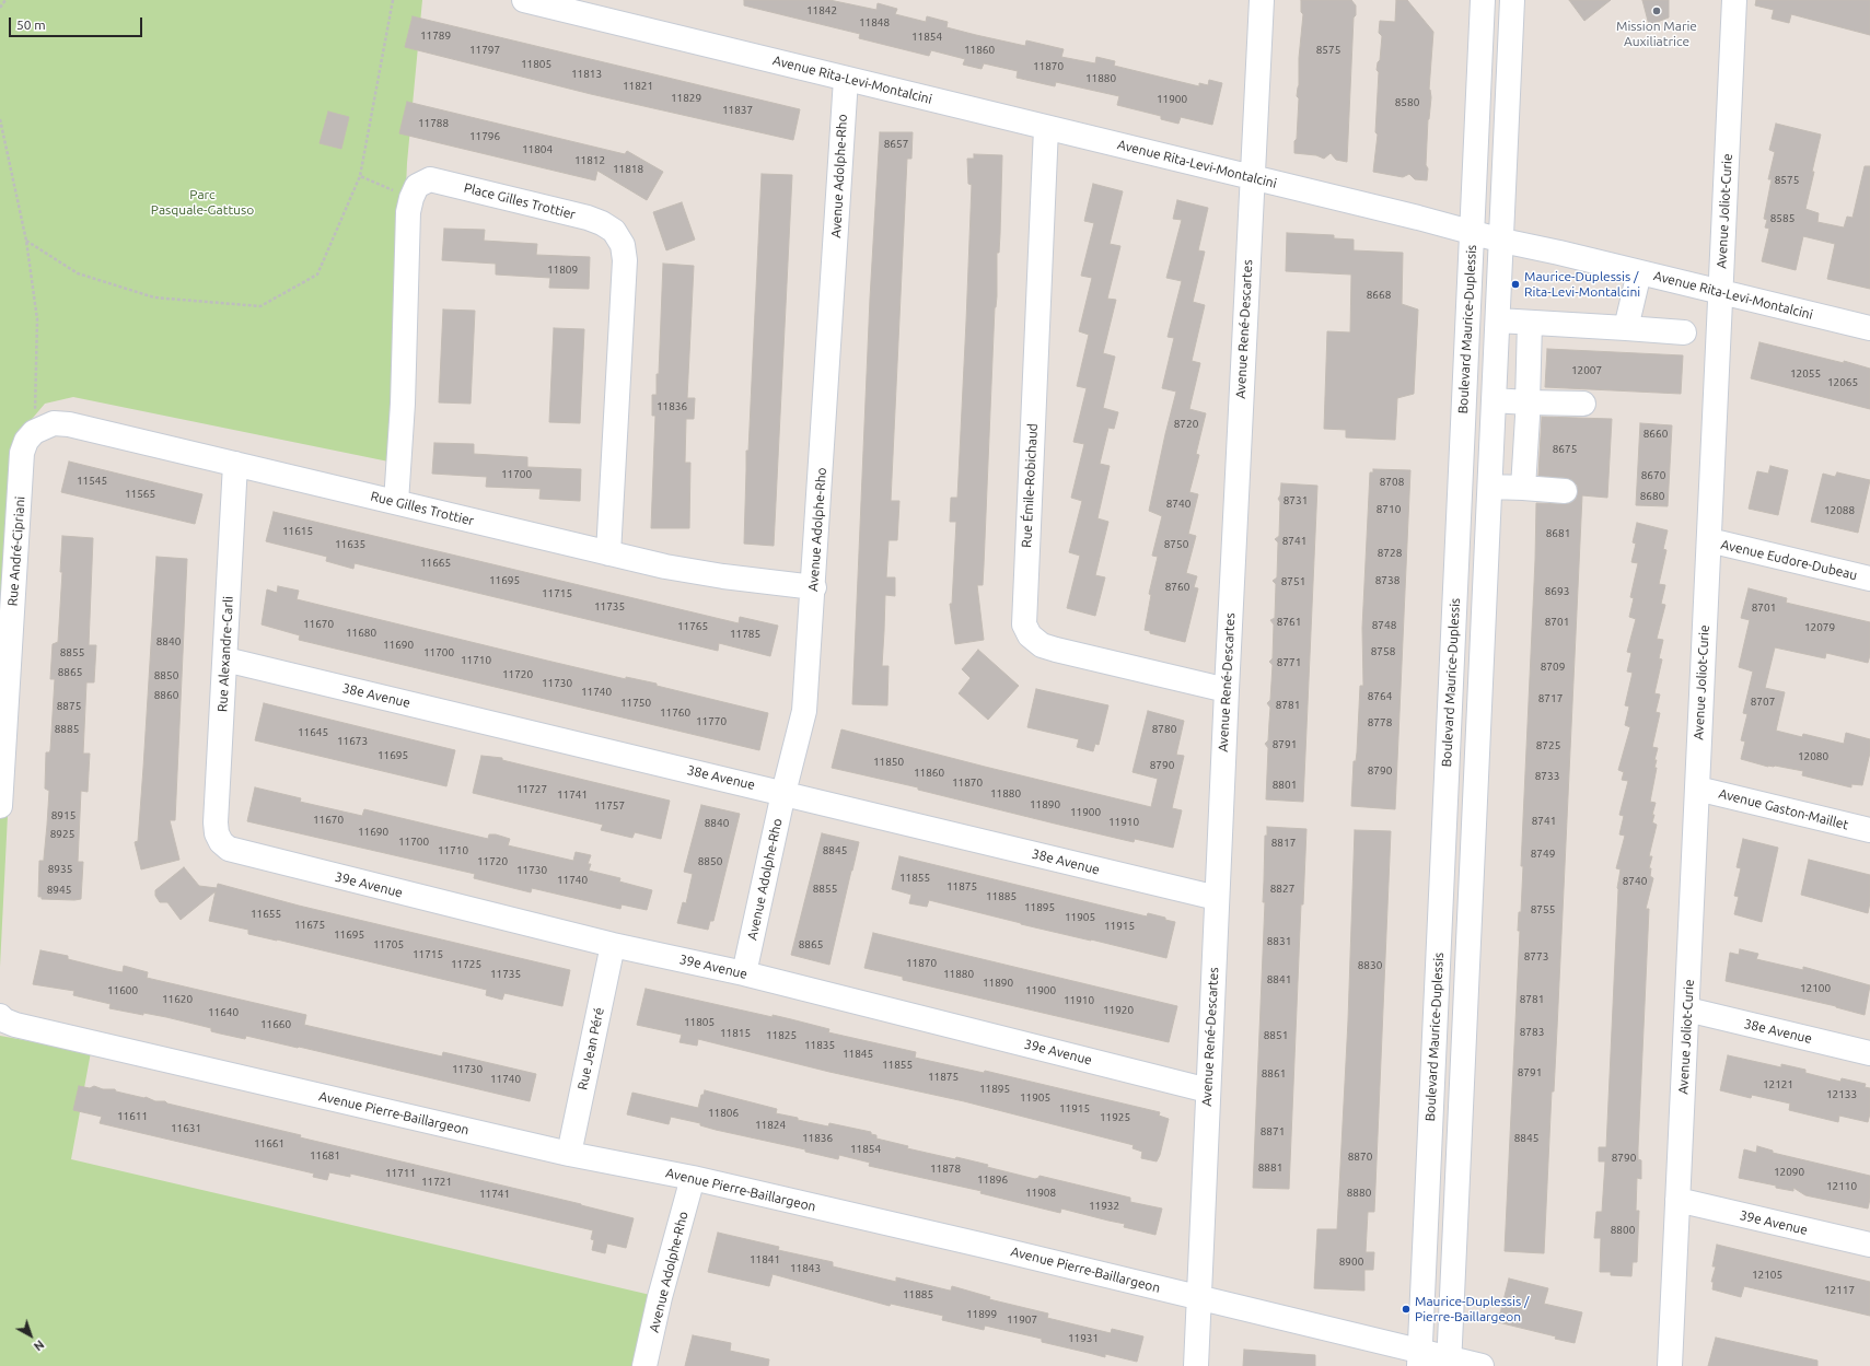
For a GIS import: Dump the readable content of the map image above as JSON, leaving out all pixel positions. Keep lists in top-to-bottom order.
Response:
{
  "streets": {
    "street": [
      "Avenue Rita-Levi-Montalcini",
      "Avenue Adolphe-Rho",
      "Place Gilles Trottier",
      "Avenue Joliot-Curie",
      "Avenue René-Descartes",
      "Boulevard Maurice-Duplessis",
      "Rue Émile-Robichaud",
      "Rue Gilles Trottier",
      "Rue André-Cipriani",
      "Avenue Eudore-Dubeau",
      "Rue Alexandre-Carli",
      "38e Avenue",
      "Avenue Gaston-Maillet",
      "39e Avenue",
      "Rue Jean Péré",
      "Avenue Pierre-Baillargeon"
    ]
  },
  "crossings": [
    ["Avenue Rita-Levi-Montalcini", "Avenue Adolphe-Rho"],
    ["Avenue Rita-Levi-Montalcini", "Avenue Joliot-Curie"],
    ["Avenue Rita-Levi-Montalcini", "Avenue René-Descartes"],
    ["Avenue Rita-Levi-Montalcini", "Boulevard Maurice-Duplessis"],
    ["Avenue Rita-Levi-Montalcini", "Rue Émile-Robichaud"],
    ["Avenue Adolphe-Rho", "Rue Gilles Trottier"],
    ["Avenue Adolphe-Rho", "38e Avenue"],
    ["Avenue Adolphe-Rho", "39e Avenue"],
    ["Avenue Adolphe-Rho", "Avenue Pierre-Baillargeon"],
    ["Place Gilles Trottier", "Rue Gilles Trottier"],
    ["Avenue Joliot-Curie", "Avenue Eudore-Dubeau"],
    ["Avenue Joliot-Curie", "38e Avenue"],
    ["Avenue Joliot-Curie", "Avenue Gaston-Maillet"],
    ["Avenue Joliot-Curie", "39e Avenue"],
    ["Avenue René-Descartes", "Rue Émile-Robichaud"],
    ["Avenue René-Descartes", "38e Avenue"],
    ["Avenue René-Descartes", "39e Avenue"],
    ["Avenue René-Descartes", "Avenue Pierre-Baillargeon"],
    ["Boulevard Maurice-Duplessis", "Avenue Pierre-Baillargeon"],
    ["Rue Gilles Trottier", "Rue André-Cipriani"],
    ["Rue Gilles Trottier", "Rue Alexandre-Carli"],
    ["Rue Alexandre-Carli", "38e Avenue"],
    ["Rue Alexandre-Carli", "39e Avenue"],
    ["39e Avenue", "Rue Jean Péré"],
    ["Rue Jean Péré", "Avenue Pierre-Baillargeon"]
  ],
  "parks": ["Parc Pasquale-Gattuso"],
  "places": ["Mission Marie Auxiliatrice", "Maurice-Duplessis / Rita-Levi-Montalcini", "Maurice-Duplessis / Pierre-Baillargeon"],
  "house_numbers": [
    "11842",
    "11848",
    "11789",
    "11854",
    "11797",
    "11860",
    "8575",
    "11805",
    "11870",
    "11813",
    "11880",
    "11821",
    "11829",
    "11900",
    "8580",
    "11837",
    "11788",
    "11796",
    "8657",
    "11804",
    "11812",
    "11818",
    "8575",
    "8585",
    "11809",
    "8668",
    "12007",
    "12055",
    "12065",
    "11836",
    "8720",
    "8660",
    "8675",
    "11700",
    "8670",
    "11545",
    "8708",
    "11565",
    "8680",
    "8731",
    "8740",
    "8710",
    "12088",
    "11615",
    "8681",
    "8741",
    "11635",
    "8750",
    "8728",
    "11665",
    "11695",
    "8738",
    "8751",
    "8760",
    "8693",
    "11715",
    "11735",
    "8701",
    "8761",
    "8701",
    "11670",
    "8748",
    "11765",
    "12079",
    "11680",
    "11785",
    "8840",
    "11690",
    "8758",
    "8855",
    "11700",
    "11710",
    "8771",
    "8709",
    "8865",
    "11720",
    "8850",
    "11730",
    "11740",
    "8860",
    "8764",
    "8717",
    "8707",
    "11750",
    "8781",
    "8875",
    "11760",
    "11770",
    "8778",
    "8885",
    "8780",
    "11645",
    "11673",
    "8791",
    "8725",
    "11695",
    "12080",
    "11850",
    "8790",
    "8790",
    "11860",
    "8733",
    "11870",
    "8801",
    "11727",
    "11880",
    "11741",
    "11890",
    "11757",
    "11900",
    "8915",
    "11670",
    "8741",
    "11910",
    "8840",
    "11690",
    "8925",
    "11700",
    "8817",
    "11710",
    "8845",
    "8749",
    "11720",
    "8850",
    "8935",
    "11730",
    "11855",
    "11740",
    "8740",
    "11875",
    "8855",
    "8827",
    "8945",
    "11885",
    "11895",
    "8755",
    "11655",
    "11905",
    "11675",
    "11915",
    "11695",
    "8831",
    "11705",
    "8865",
    "11715",
    "8773",
    "11870",
    "11725",
    "8830",
    "11735",
    "11880",
    "8841",
    "11890",
    "12100",
    "11600",
    "11900",
    "11620",
    "8781",
    "11910",
    "11920",
    "11640",
    "11805",
    "11660",
    "8783",
    "11815",
    "11825",
    "8851",
    "11835",
    "11845",
    "11855",
    "11730",
    "8791",
    "8861",
    "11875",
    "11740",
    "12121",
    "11895",
    "12133",
    "11905",
    "11915",
    "11806",
    "11611",
    "11925",
    "11824",
    "11631",
    "8871",
    "11836",
    "8845",
    "11661",
    "11854",
    "11681",
    "8870",
    "8790",
    "8881",
    "11878",
    "12090",
    "11711",
    "11896",
    "11721",
    "12110",
    "11908",
    "8880",
    "11741",
    "11932",
    "8800",
    "11841",
    "8900",
    "11843",
    "12105",
    "12117",
    "11885",
    "11899",
    "11907",
    "11931"
  ],
  "scale_bar": "50 m",
  "north": "bottom right"
}
